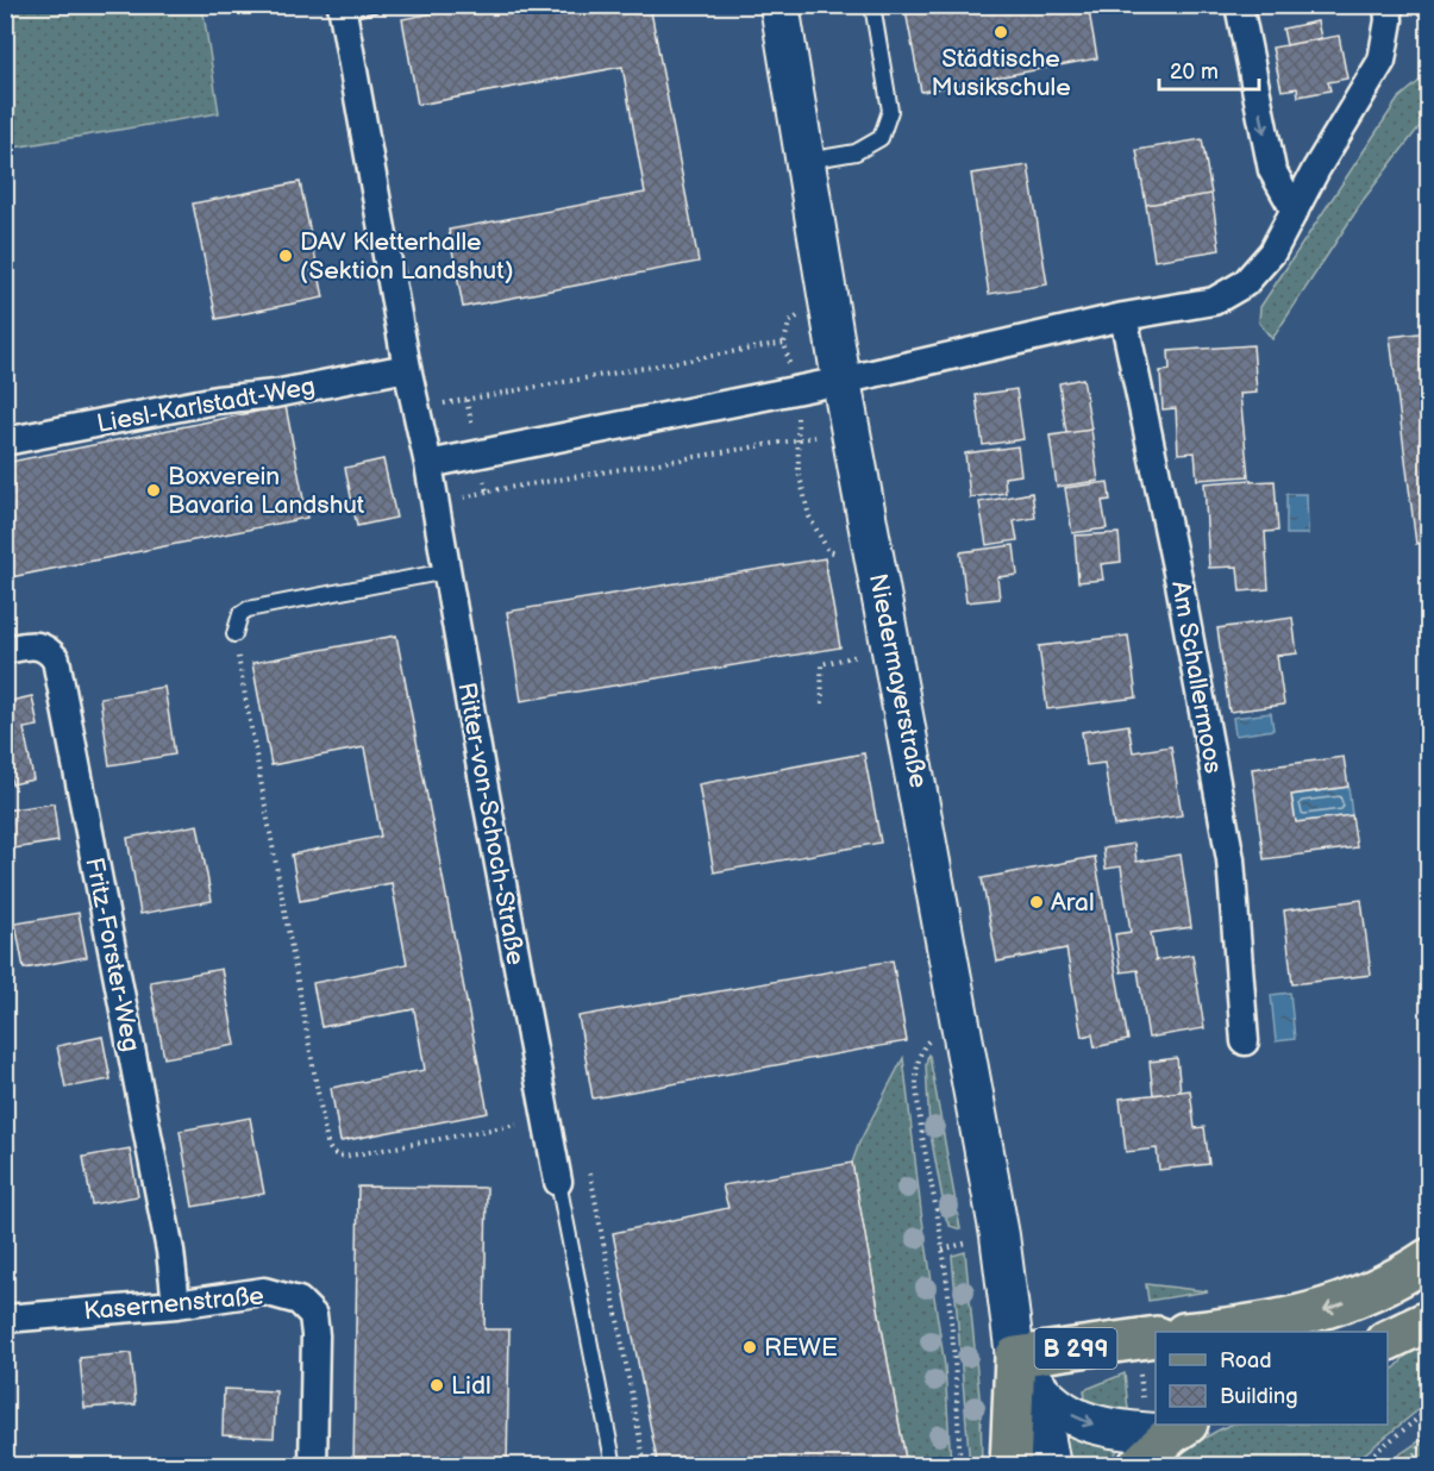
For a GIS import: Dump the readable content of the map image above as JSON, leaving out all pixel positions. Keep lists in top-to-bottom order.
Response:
{
  "streets": {
    "main road": ["Niedermayerstraße", "B 299"],
    "street": [
      "Liesl-Karlstadt-Weg",
      "Am Schallermoos",
      "Ritter-von-Schoch-Straße",
      "Fritz-Forster-Weg",
      "Kasernenstraße"
    ]
  },
  "crossings": [
    ["Liesl-Karlstadt-Weg", "Ritter-von-Schoch-Straße"],
    ["Niedermayerstraße", "B 299"],
    ["Fritz-Forster-Weg", "Kasernenstraße"]
  ],
  "places": [
    "Städtische Musikschule",
    "DAV Kletterhalle (Sektion Landshut)",
    "Boxverein Bavaria Landshut",
    "Aral",
    "REWE",
    "Lidl"
  ],
  "legend": ["Road", "Building"],
  "scale_bar": "20 m"
}
